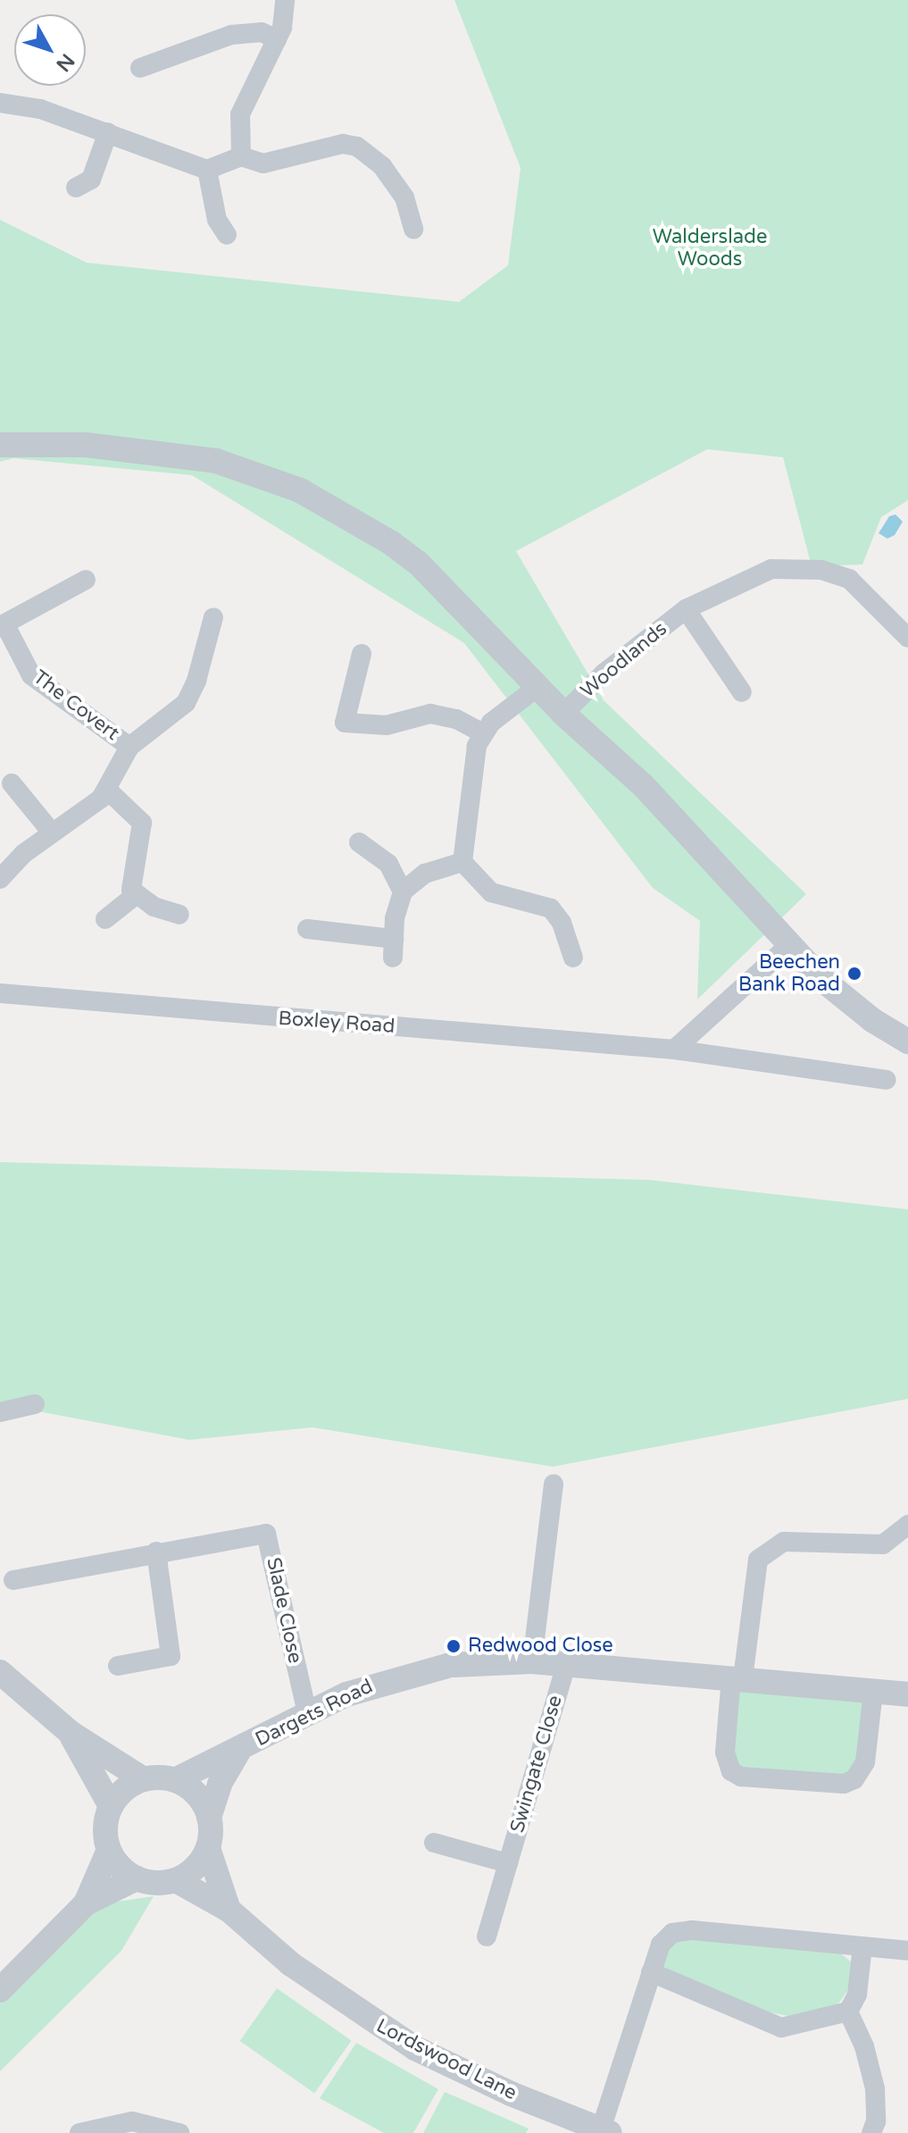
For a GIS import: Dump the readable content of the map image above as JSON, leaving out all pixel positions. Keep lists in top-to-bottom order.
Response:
{
  "streets": {
    "street": [
      "Woodlands",
      "The Covert",
      "Boxley Road",
      "Slade Close",
      "Dargets Road",
      "Swingate Close",
      "Lordswood Lane"
    ]
  },
  "crossings": [
    ["Slade Close", "Dargets Road"],
    ["Dargets Road", "Swingate Close"],
    ["Dargets Road", "Lordswood Lane"]
  ],
  "parks": ["Walderslade Woods"],
  "places": ["Beechen Bank Road", "Redwood Close"],
  "north": "bottom right"
}
